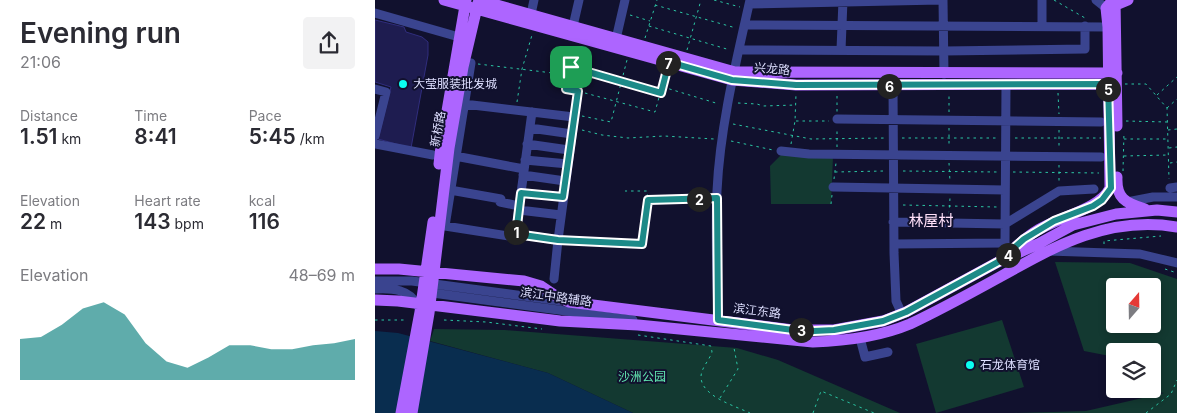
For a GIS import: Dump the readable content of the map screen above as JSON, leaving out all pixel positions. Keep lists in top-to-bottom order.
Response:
{
  "streets": {
    "main road": ["兴龙路", "新桥路", "滨江东路"],
    "street": ["滨江中路辅路"]
  },
  "crossings": [
    ["兴龙路", "新桥路"],
    ["新桥路", "滨江中路辅路"],
    ["滨江中路辅路", "滨江东路"]
  ],
  "districts": ["林屋村"],
  "parks": ["沙洲公园"],
  "places": ["大莹服装批发城", "石龙体育馆"],
  "north": "top",
  "page": {
    "heading": ["Evening run", "21:06"],
    "pins": [
      "7",
      "6",
      "5",
      "2",
      "1",
      "4",
      "3"
    ],
    "stats": [
      ["Distance", "1.51 km"],
      ["Time", "8:41"],
      ["Pace", "5:45 /km"],
      ["Elevation", "22 m"],
      ["Heart rate", "143 bpm"],
      ["kcal", "116"]
    ],
    "chart": ["Elevation", "48–69 m"]
  }
}
